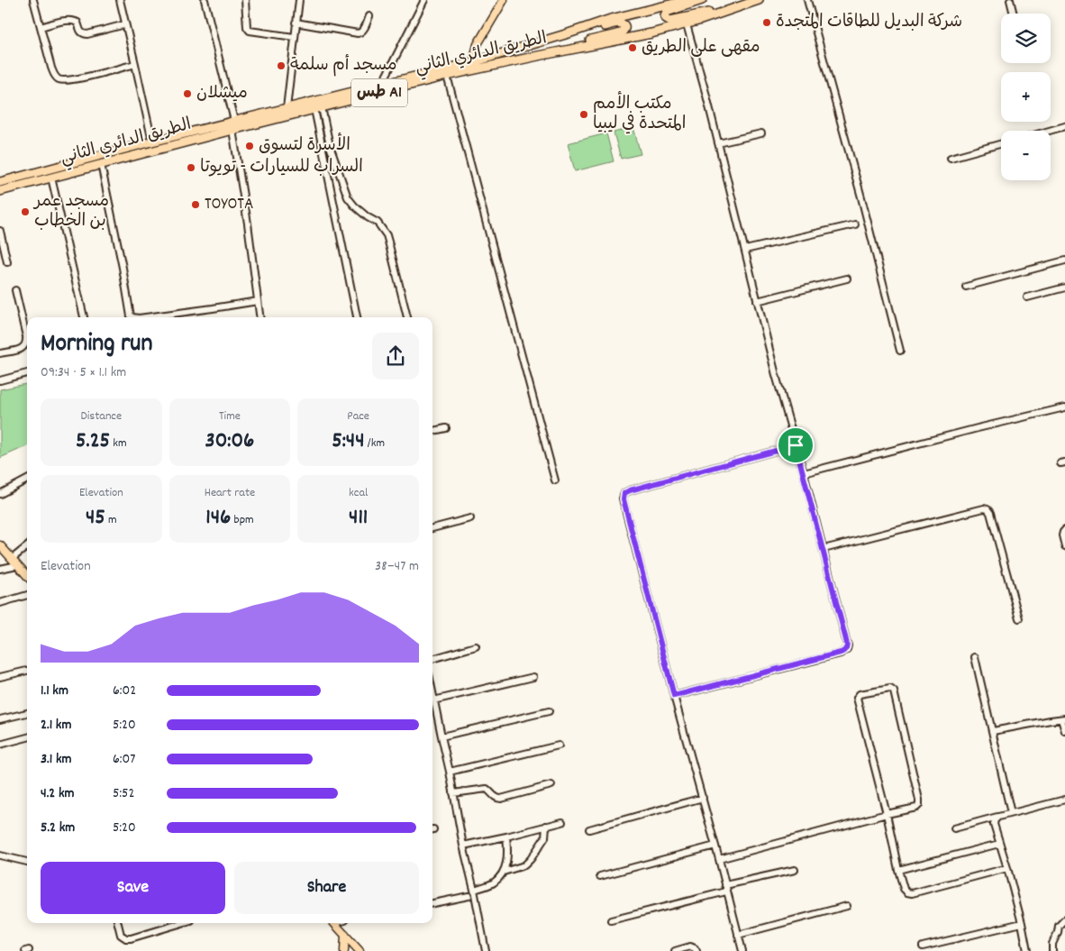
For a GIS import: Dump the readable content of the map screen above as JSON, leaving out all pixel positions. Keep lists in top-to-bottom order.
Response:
{
  "streets": {
    "highway": ["الطريق الدائري الثاني", "طس A1"]
  },
  "places": [
    "شركة البديل للطاقات المتجدة",
    "مقهى على الطريق",
    "مسجد أم سلمة",
    "ميشلان",
    "مكتب الأمم المتحدة في ليبيا",
    "الأسرة لتسوق",
    "السراب للسيارات - تويوتا",
    "TOYOTA",
    "مسجد عمر بن الخطاب"
  ],
  "page": {
    "map_buttons": ["+", "−"],
    "heading": ["Morning run", "09:34 · 5 × 1.1 km"],
    "stats": [
      ["Distance", "5.25 km"],
      ["Time", "30:06"],
      ["Pace", "5:44 /km"],
      ["Elevation", "45 m"],
      ["Heart rate", "146 bpm"],
      ["kcal", "411"]
    ],
    "chart": ["Elevation", "38–47 m"],
    "list": [
      {
        "name": "1.1 km",
        "note": "6:02"
      },
      {
        "name": "2.1 km",
        "note": "5:20"
      },
      {
        "name": "3.1 km",
        "note": "6:07"
      },
      {
        "name": "4.2 km",
        "note": "5:52"
      },
      {
        "name": "5.2 km",
        "note": "5:20"
      }
    ],
    "buttons": ["Save", "Share"]
  }
}
